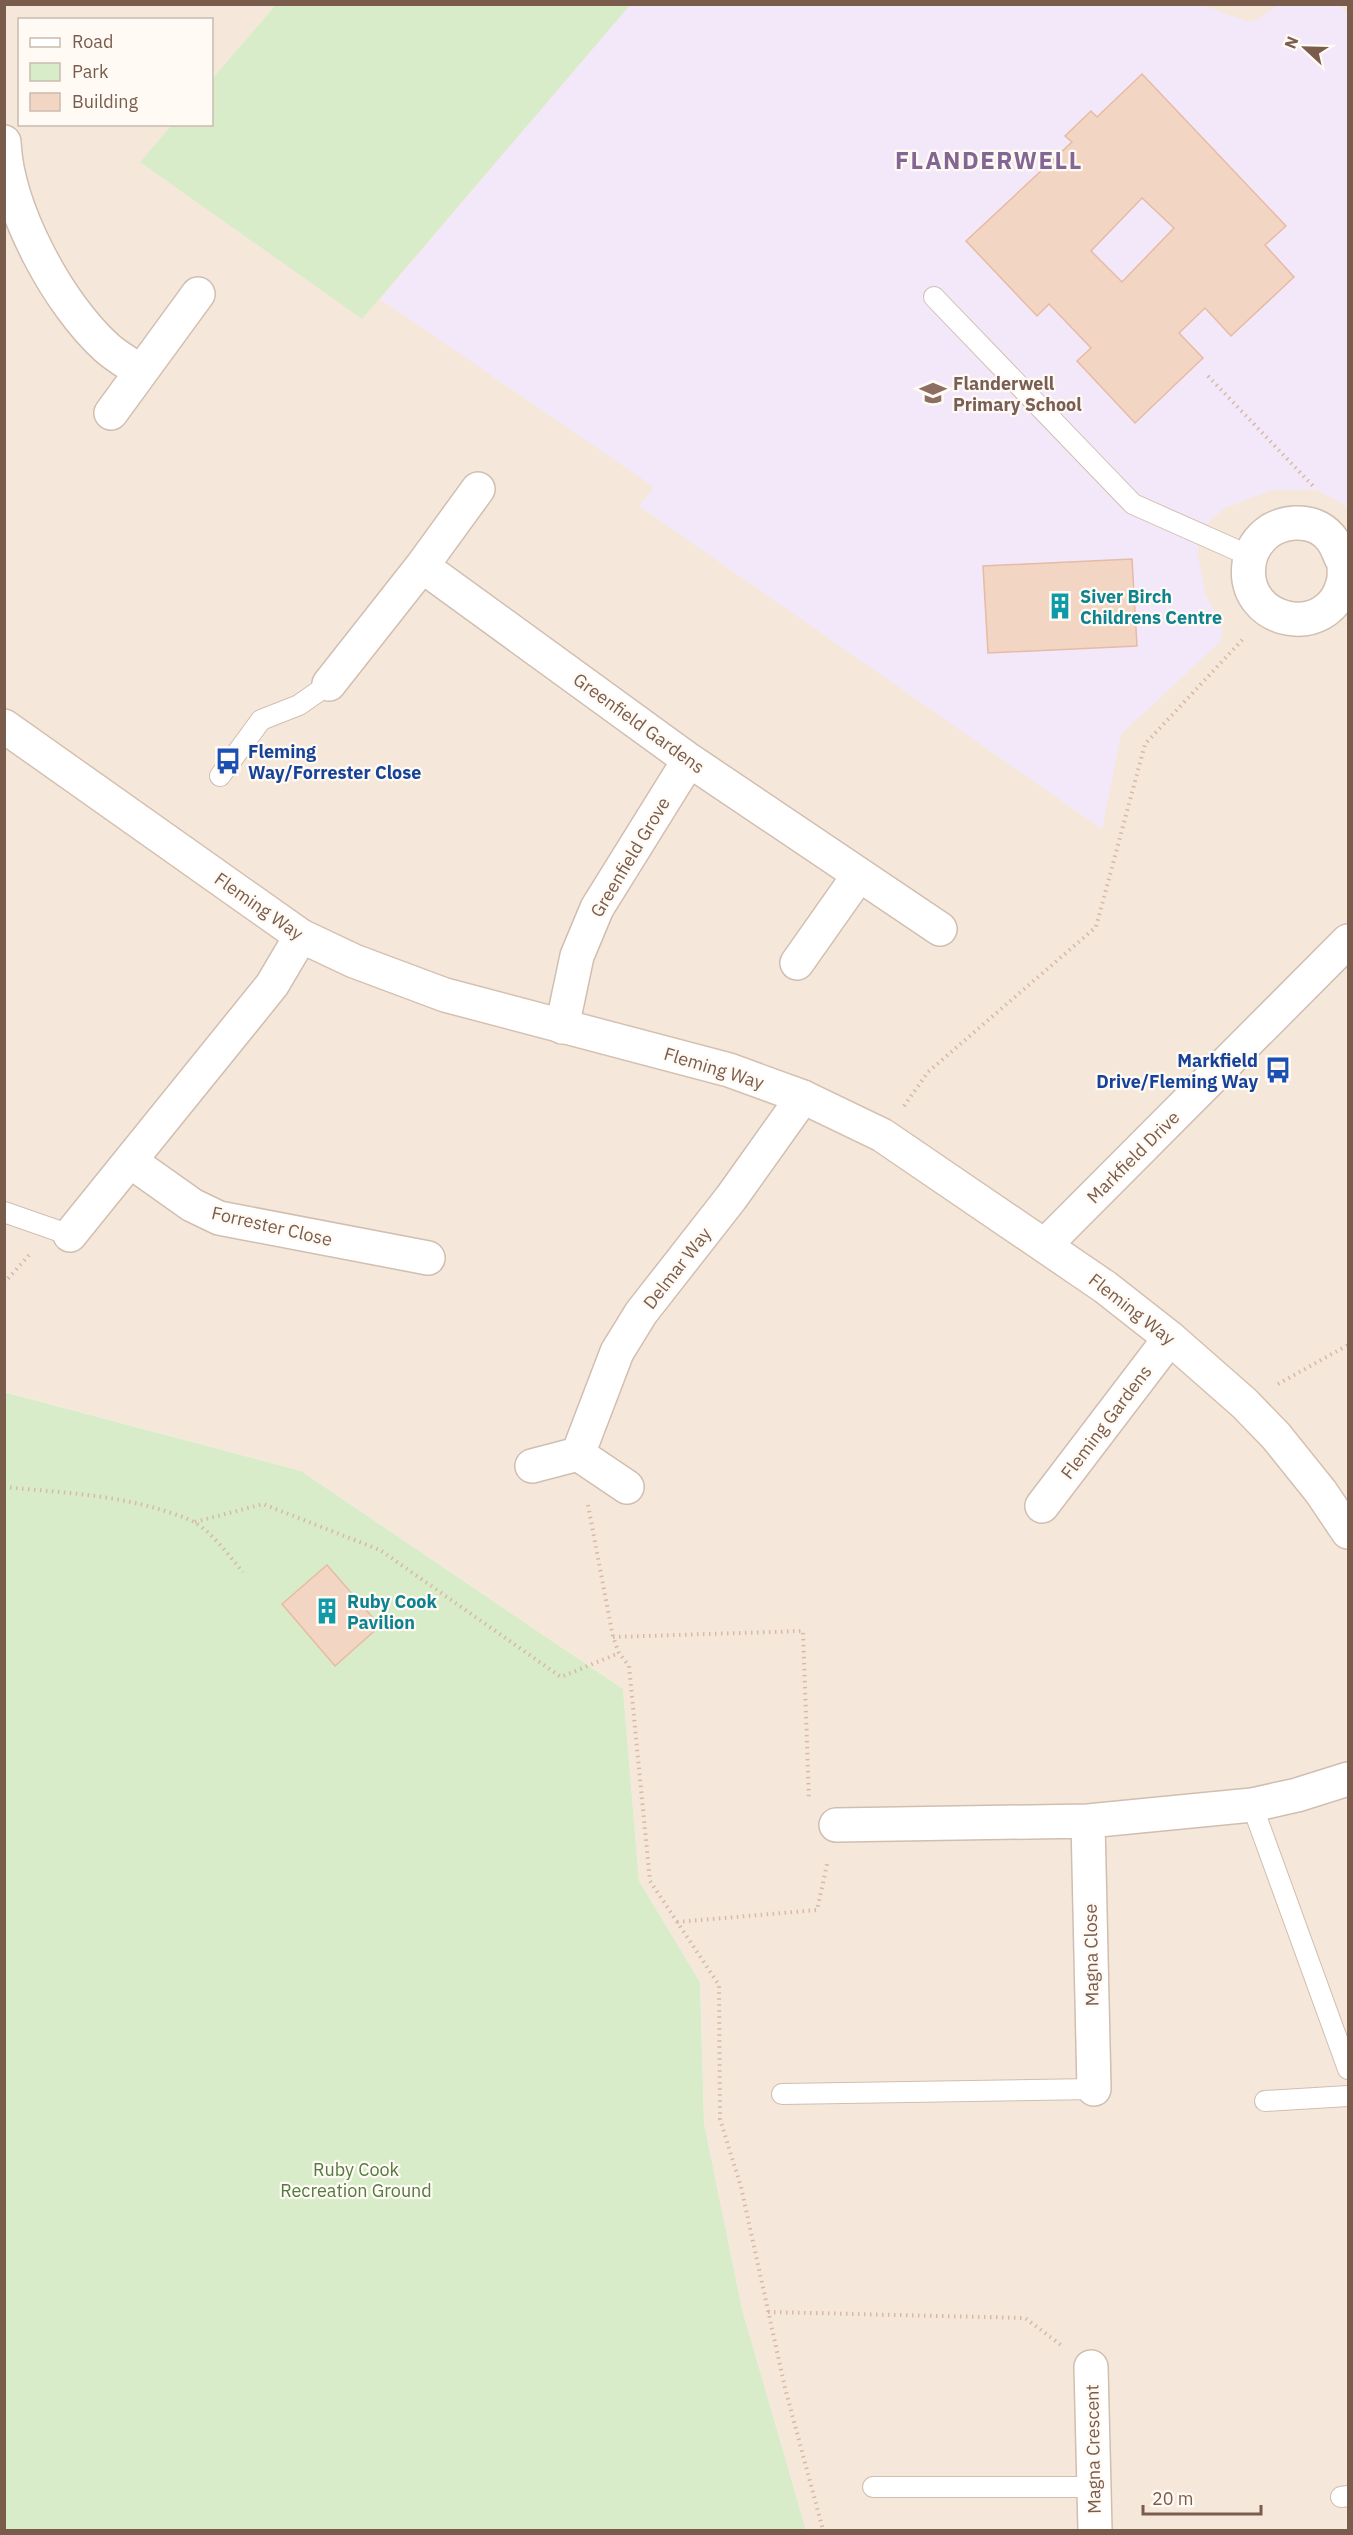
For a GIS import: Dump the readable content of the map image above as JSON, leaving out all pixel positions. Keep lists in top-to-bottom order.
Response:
{
  "streets": {
    "street": [
      "Greenfield Gardens",
      "Greenfield Grove",
      "Fleming Way",
      "Markfield Drive",
      "Forrester Close",
      "Delmar Way",
      "Fleming Gardens",
      "Magna Close",
      "Magna Crescent"
    ]
  },
  "crossings": [
    ["Greenfield Gardens", "Greenfield Grove"],
    ["Greenfield Grove", "Fleming Way"],
    ["Fleming Way", "Markfield Drive"],
    ["Fleming Way", "Delmar Way"],
    ["Fleming Way", "Fleming Gardens"]
  ],
  "districts": ["FLANDERWELL"],
  "parks": ["Ruby Cook Recreation Ground"],
  "places": {
    "school or university": ["Flanderwell Primary School"],
    "building": ["Siver Birch Childrens Centre", "Ruby Cook Pavilion"],
    "bus stop": ["Fleming Way/Forrester Close", "Markfield Drive/Fleming Way"]
  },
  "legend": ["Road", "Park", "Building"],
  "scale_bar": "20 m",
  "north": "left"
}
